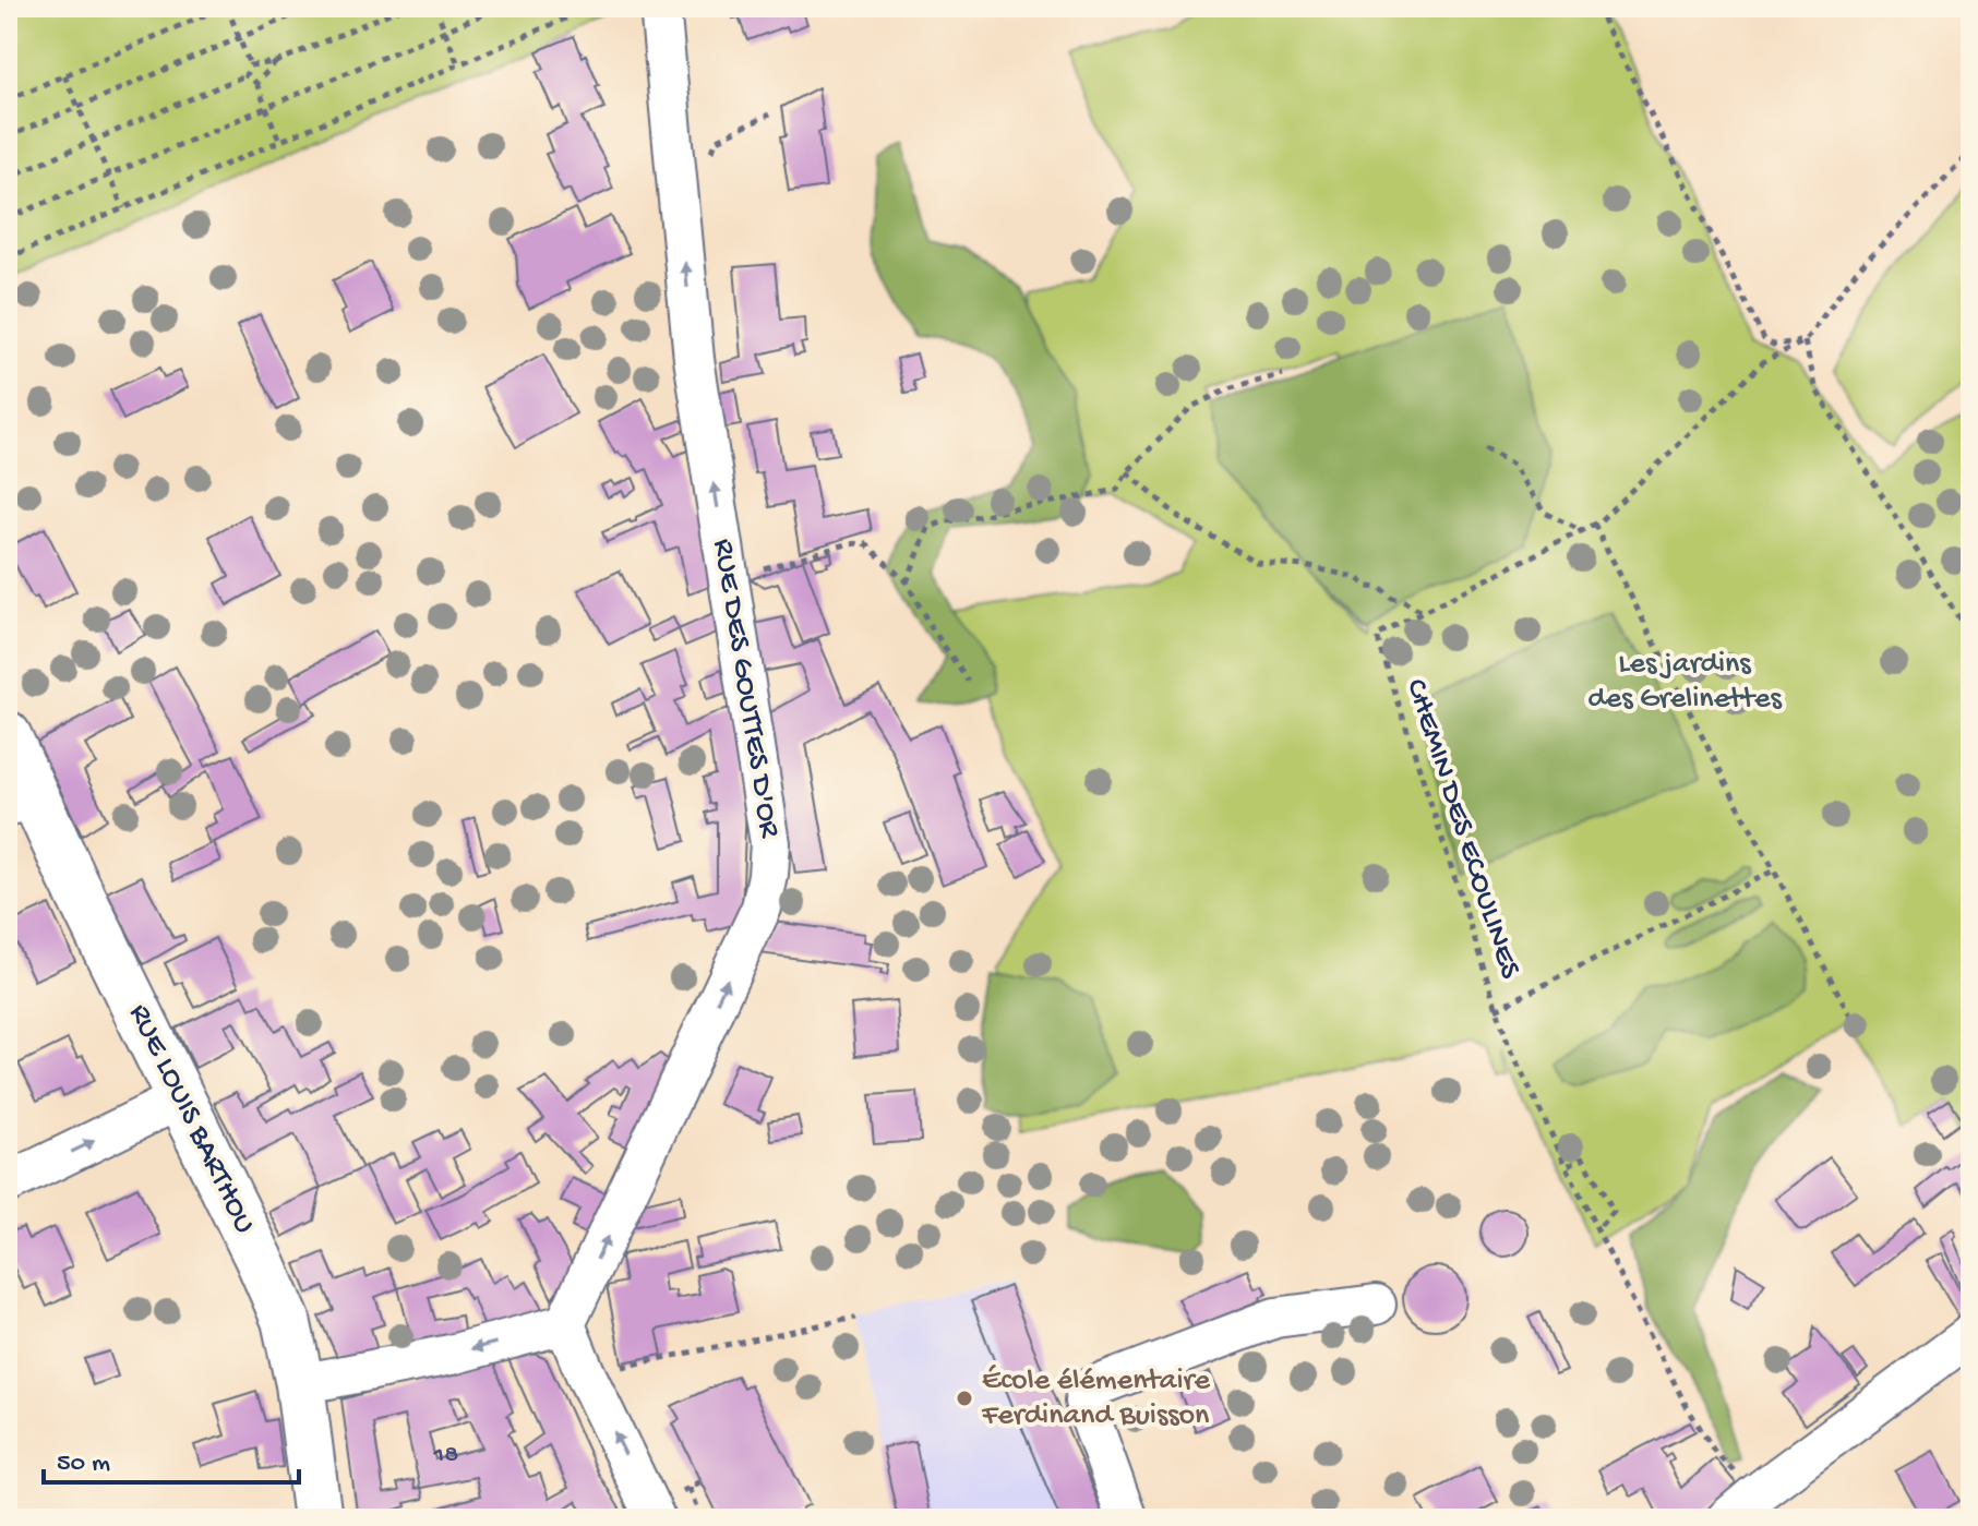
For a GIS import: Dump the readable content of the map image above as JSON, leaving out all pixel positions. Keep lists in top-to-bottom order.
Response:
{
  "streets": {
    "main road": ["RUE LOUIS BARTHOU"],
    "street": ["RUE DES GOUTTES D'OR"],
    "path": ["CHEMIN DES ECOULINES"]
  },
  "one_way": ["RUE DES GOUTTES D'OR"],
  "parks": ["Les jardins des Grelinettes"],
  "places": ["École élémentaire Ferdinand Buisson"],
  "house_numbers": ["18"],
  "scale_bar": "50 m"
}
